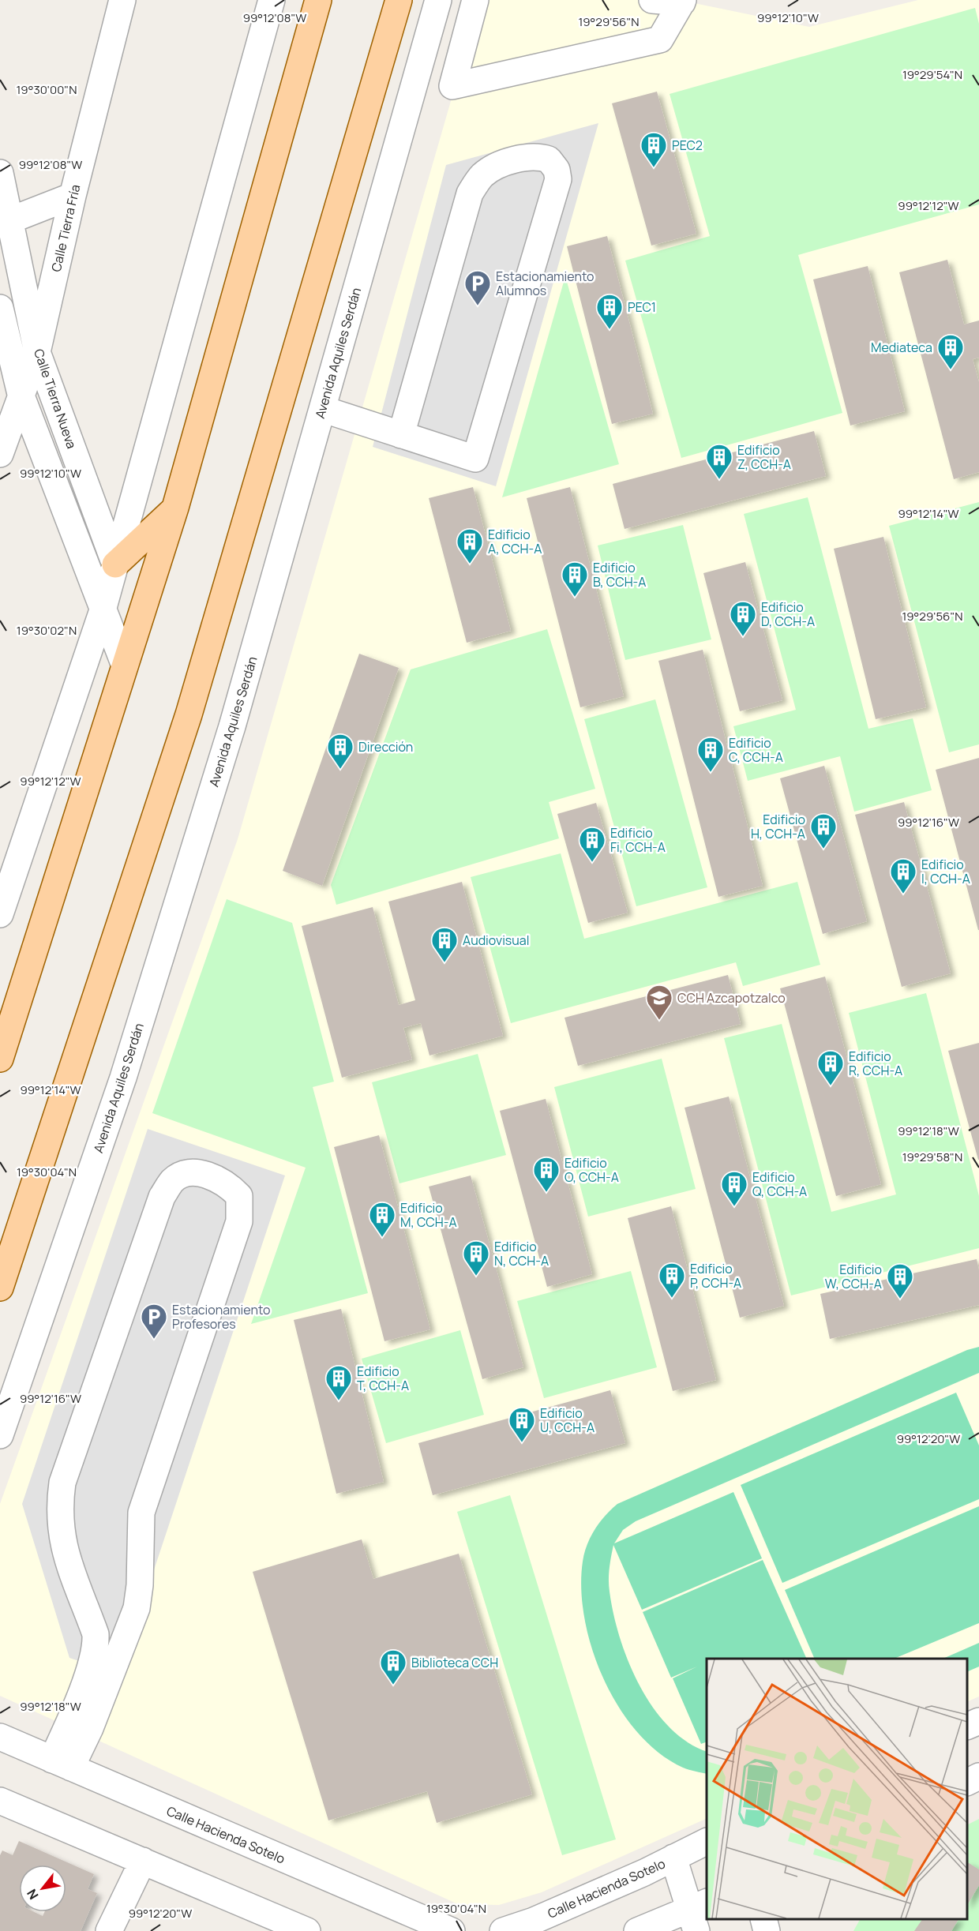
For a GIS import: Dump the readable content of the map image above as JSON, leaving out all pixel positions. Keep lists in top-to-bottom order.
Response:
{
  "streets": {
    "street": [
      "Calle Tierra Fría",
      "Avenida Aquiles Serdán",
      "Calle Tierra Nueva",
      "Calle Hacienda Sotelo"
    ]
  },
  "crossings": [
    ["Calle Tierra Fría", "Calle Tierra Nueva"]
  ],
  "places": {
    "building": [
      "PEC2",
      "PEC1",
      "Mediateca",
      "Edificio Z, CCH-A",
      "Edificio A, CCH-A",
      "Edificio B, CCH-A",
      "Edificio D, CCH-A",
      "Dirección",
      "Edificio C, CCH-A",
      "Edificio H, CCH-A",
      "Edificio Fi, CCH-A",
      "Edificio I, CCH-A",
      "Audiovisual",
      "Edificio R, CCH-A",
      "Edificio O, CCH-A",
      "Edificio Q, CCH-A",
      "Edificio M, CCH-A",
      "Edificio N, CCH-A",
      "Edificio P, CCH-A",
      "Edificio W, CCH-A",
      "Edificio T, CCH-A",
      "Edificio U, CCH-A",
      "Biblioteca CCH"
    ],
    "parking": ["Estacionamiento Alumnos", "Estacionamiento Profesores"],
    "school or university": ["CCH Azcapotzalco"]
  },
  "north": "bottom left",
  "coordinates": [
    "99°12'08\"W",
    "99°12'10\"W",
    "19°29'56\"N",
    "19°29'54\"N",
    "19°30'00\"N",
    "99°12'12\"W",
    "99°12'14\"W",
    "19°30'02\"N",
    "99°12'16\"W",
    "99°12'18\"W",
    "19°29'58\"N",
    "19°30'04\"N",
    "99°12'20\"W"
  ]
}
